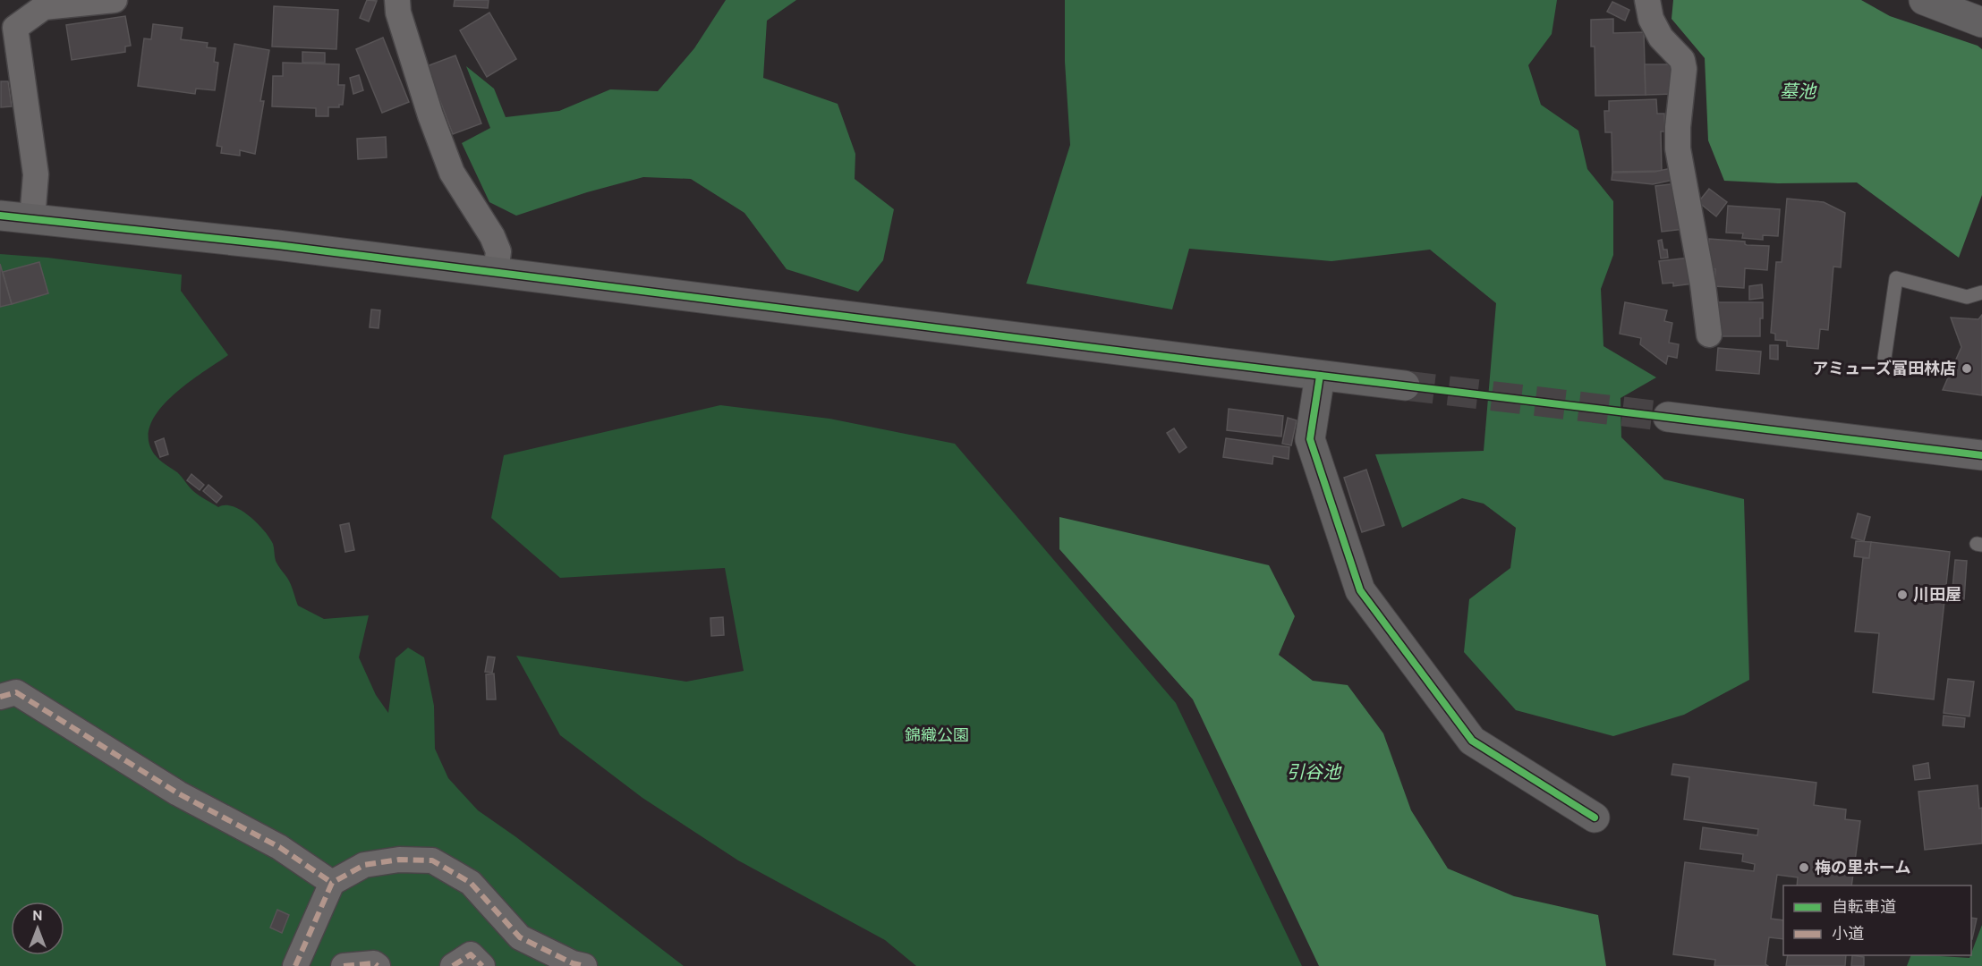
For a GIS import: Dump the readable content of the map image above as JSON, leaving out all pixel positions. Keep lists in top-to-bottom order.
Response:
{
  "water": ["墓池", "引谷池"],
  "parks": ["錦織公園"],
  "places": ["アミューズ富田林店", "川田屋", "梅の里ホーム"],
  "legend": ["自転車道", "小道"],
  "north": "top"
}
